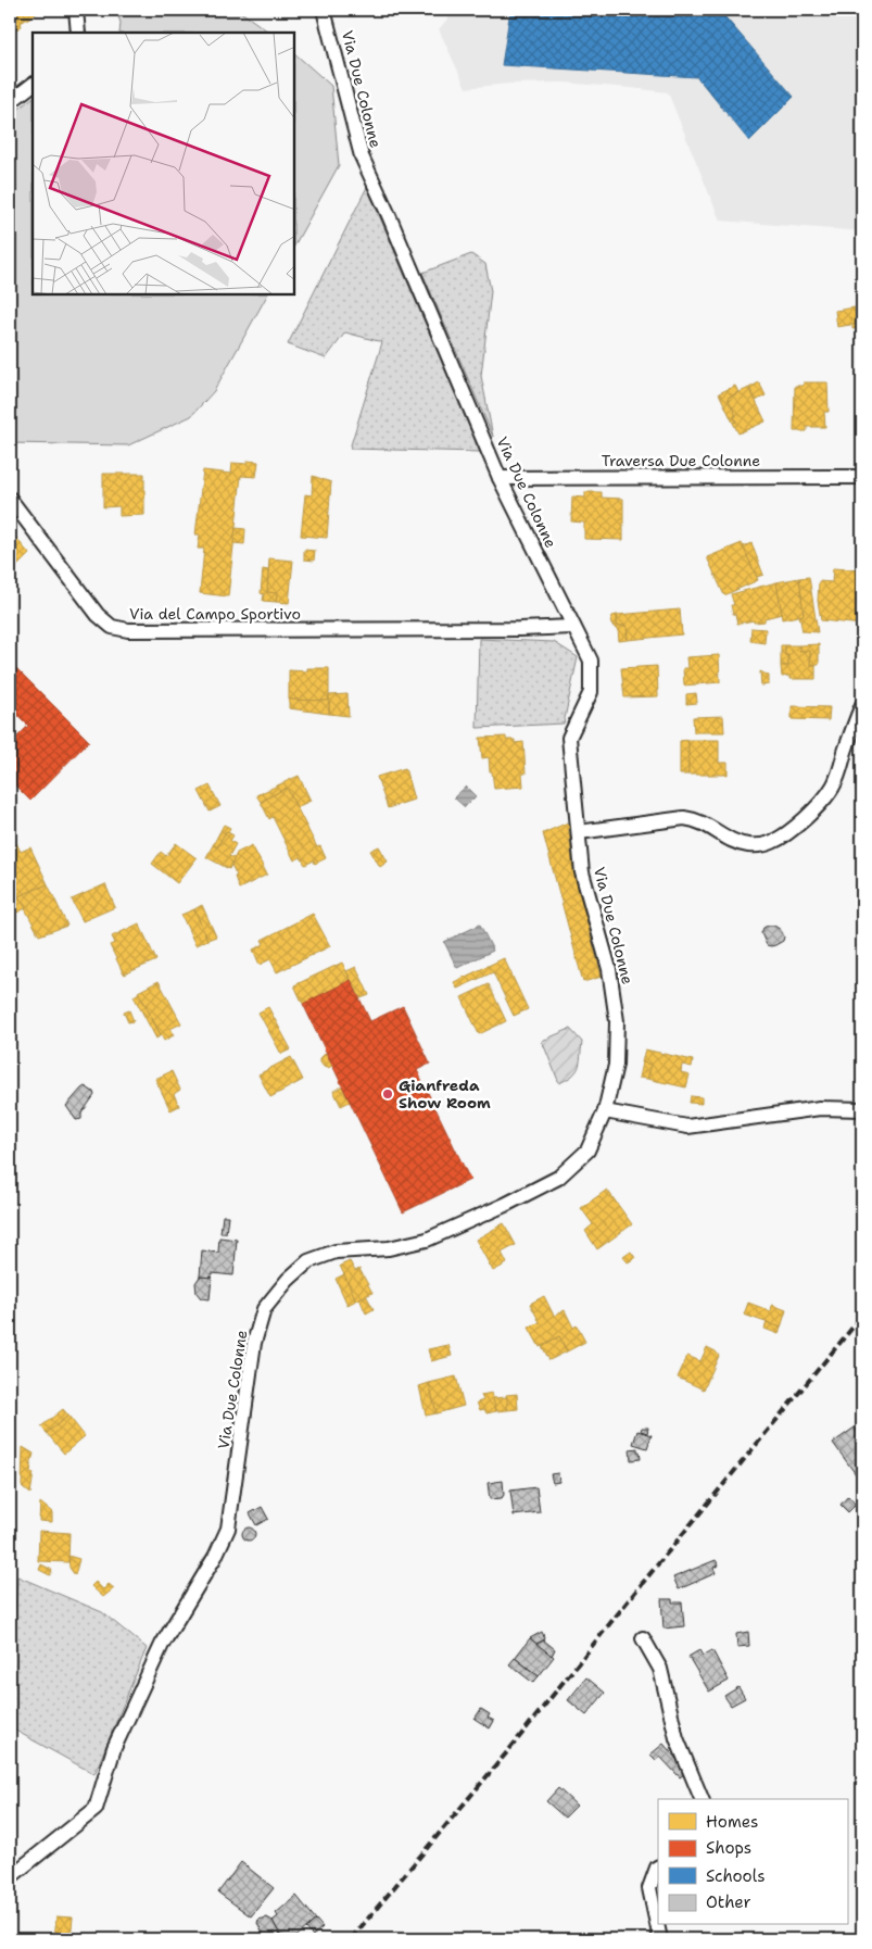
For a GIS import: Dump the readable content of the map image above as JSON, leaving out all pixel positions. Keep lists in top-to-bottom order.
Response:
{
  "streets": {
    "street": ["Via Due Colonne", "Traversa Due Colonne", "Via del Campo Sportivo"]
  },
  "crossings": [
    ["Via Due Colonne", "Traversa Due Colonne"],
    ["Via Due Colonne", "Via del Campo Sportivo"]
  ],
  "places": ["Gianfreda Show Room"],
  "legend": [
    "Homes",
    "Shops",
    "Schools",
    "Other"
  ]
}
